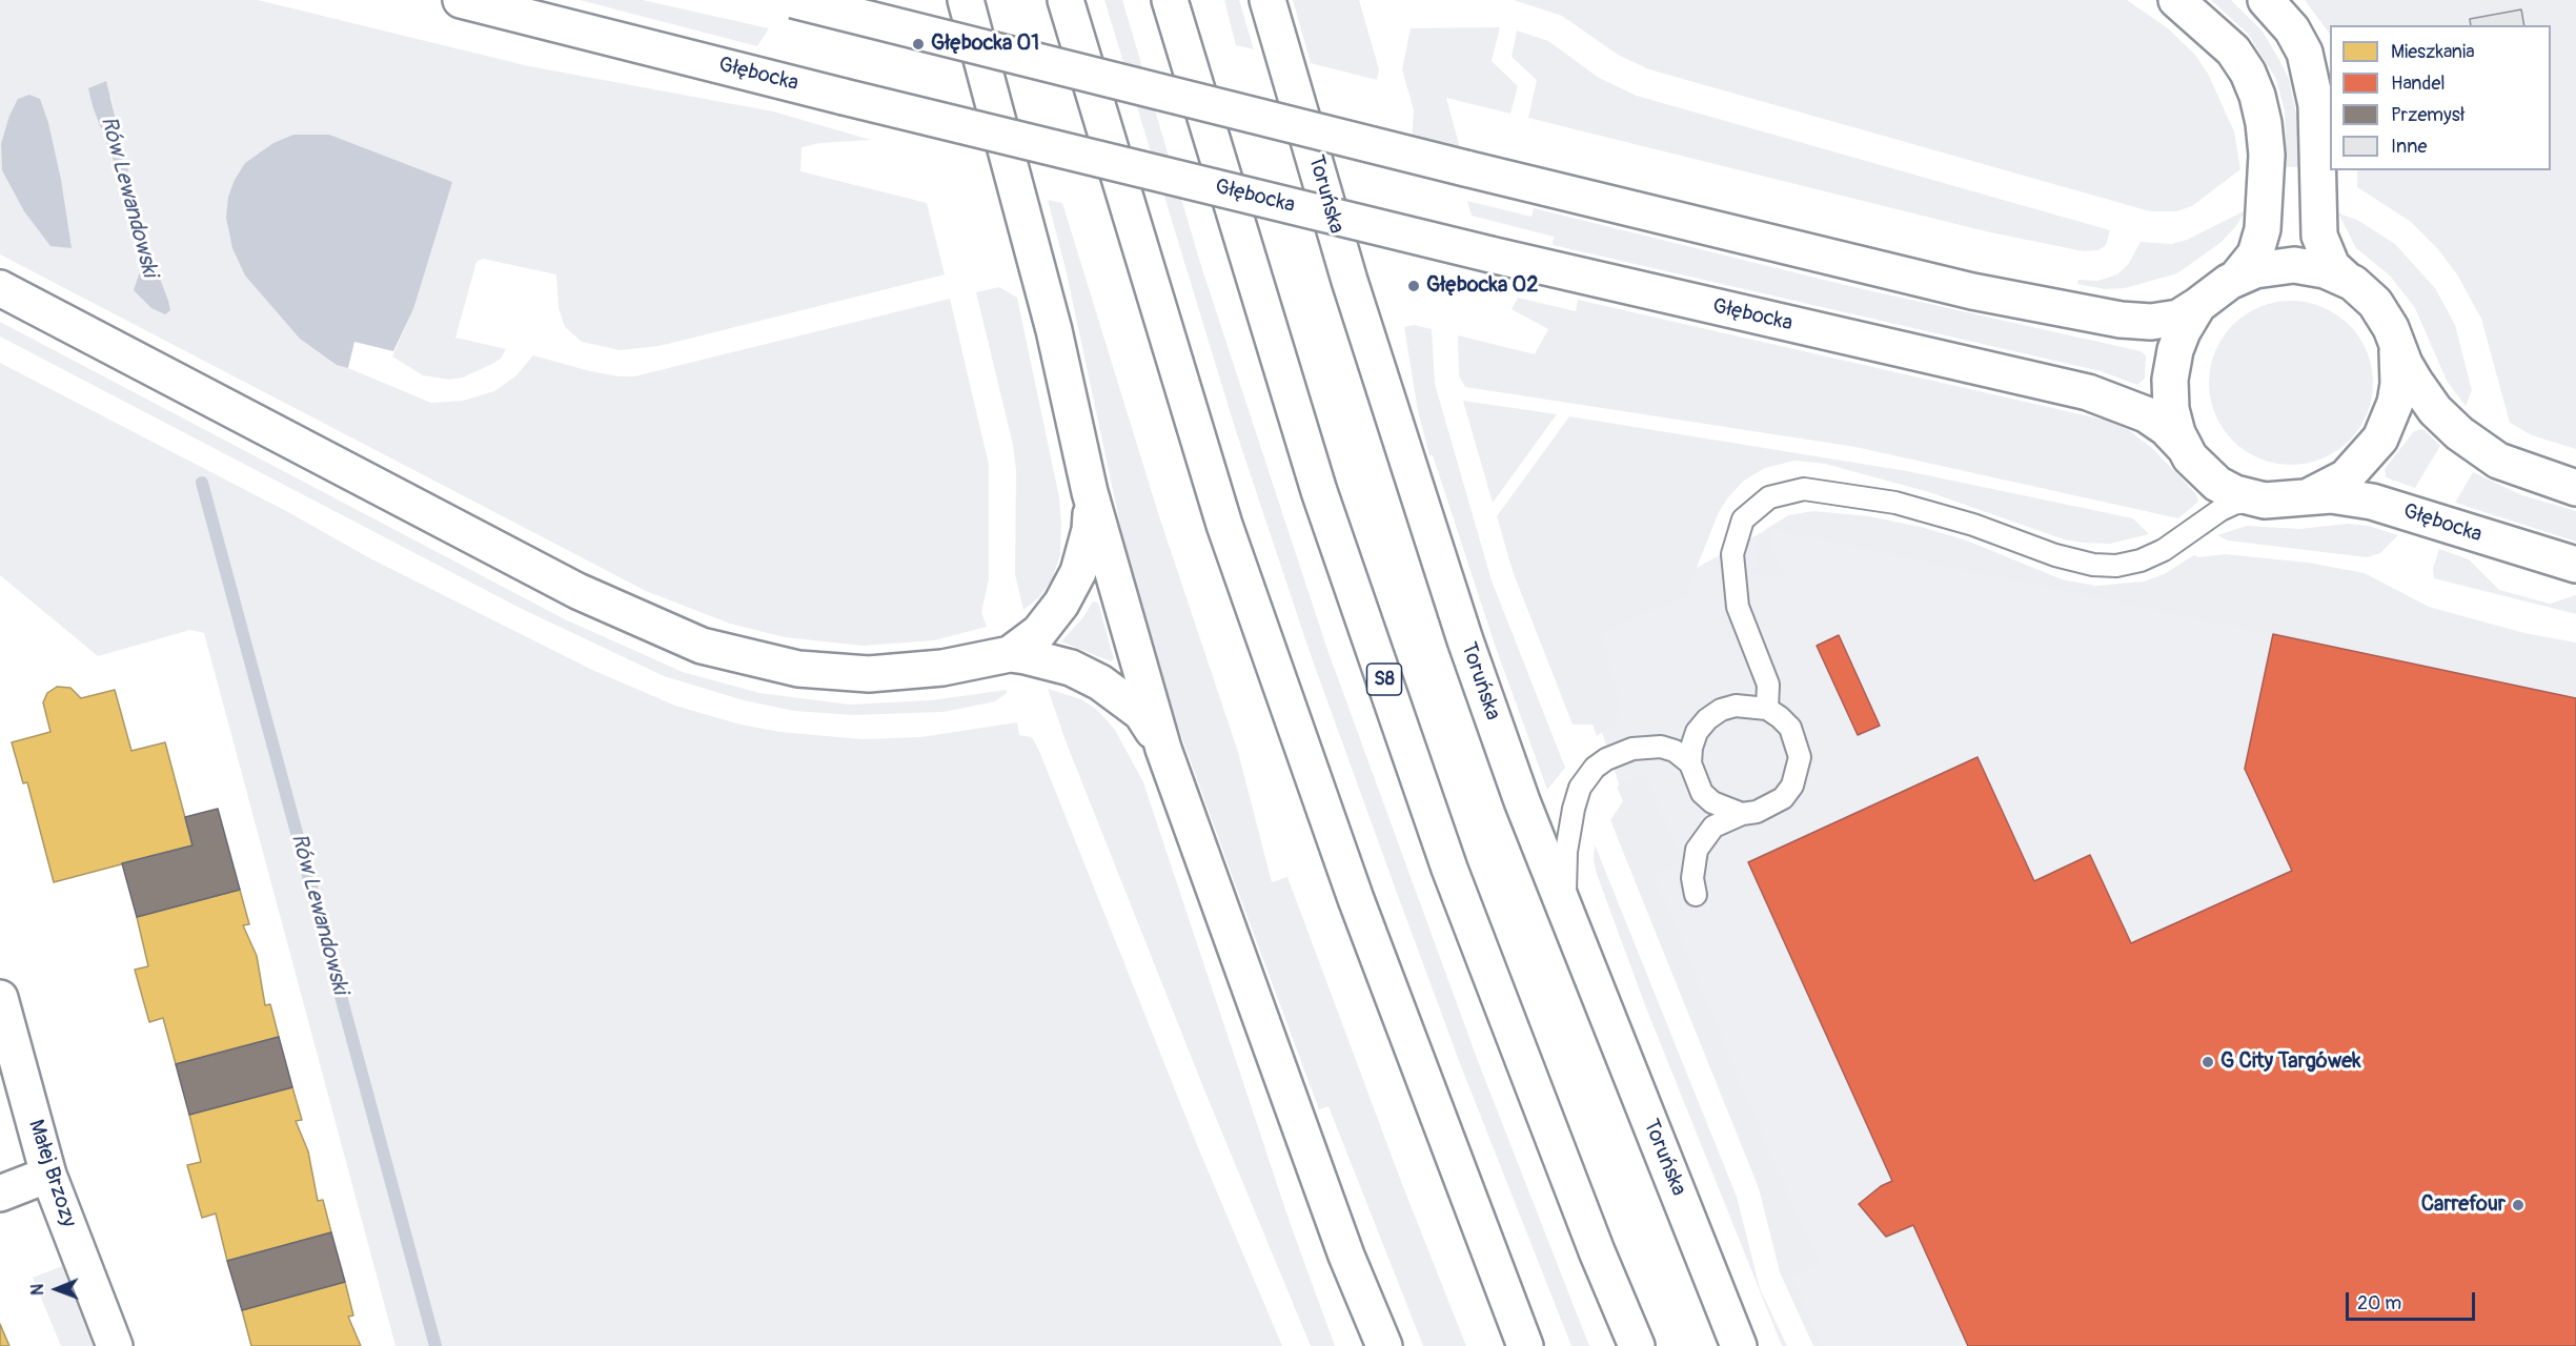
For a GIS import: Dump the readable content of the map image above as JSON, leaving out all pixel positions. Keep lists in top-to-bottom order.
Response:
{
  "streets": {
    "main road": [
      "Głębocka",
      "Toruńska",
      "S8",
      "Małej Brzozy"
    ]
  },
  "water": ["Rów Lewandowski"],
  "places": [
    "Głębocka 01",
    "Głębocka 02",
    "G City Targówek",
    "Carrefour"
  ],
  "legend": [
    "Mieszkania",
    "Handel",
    "Przemysł",
    "Inne"
  ],
  "scale_bar": "20 m",
  "north": "left"
}
